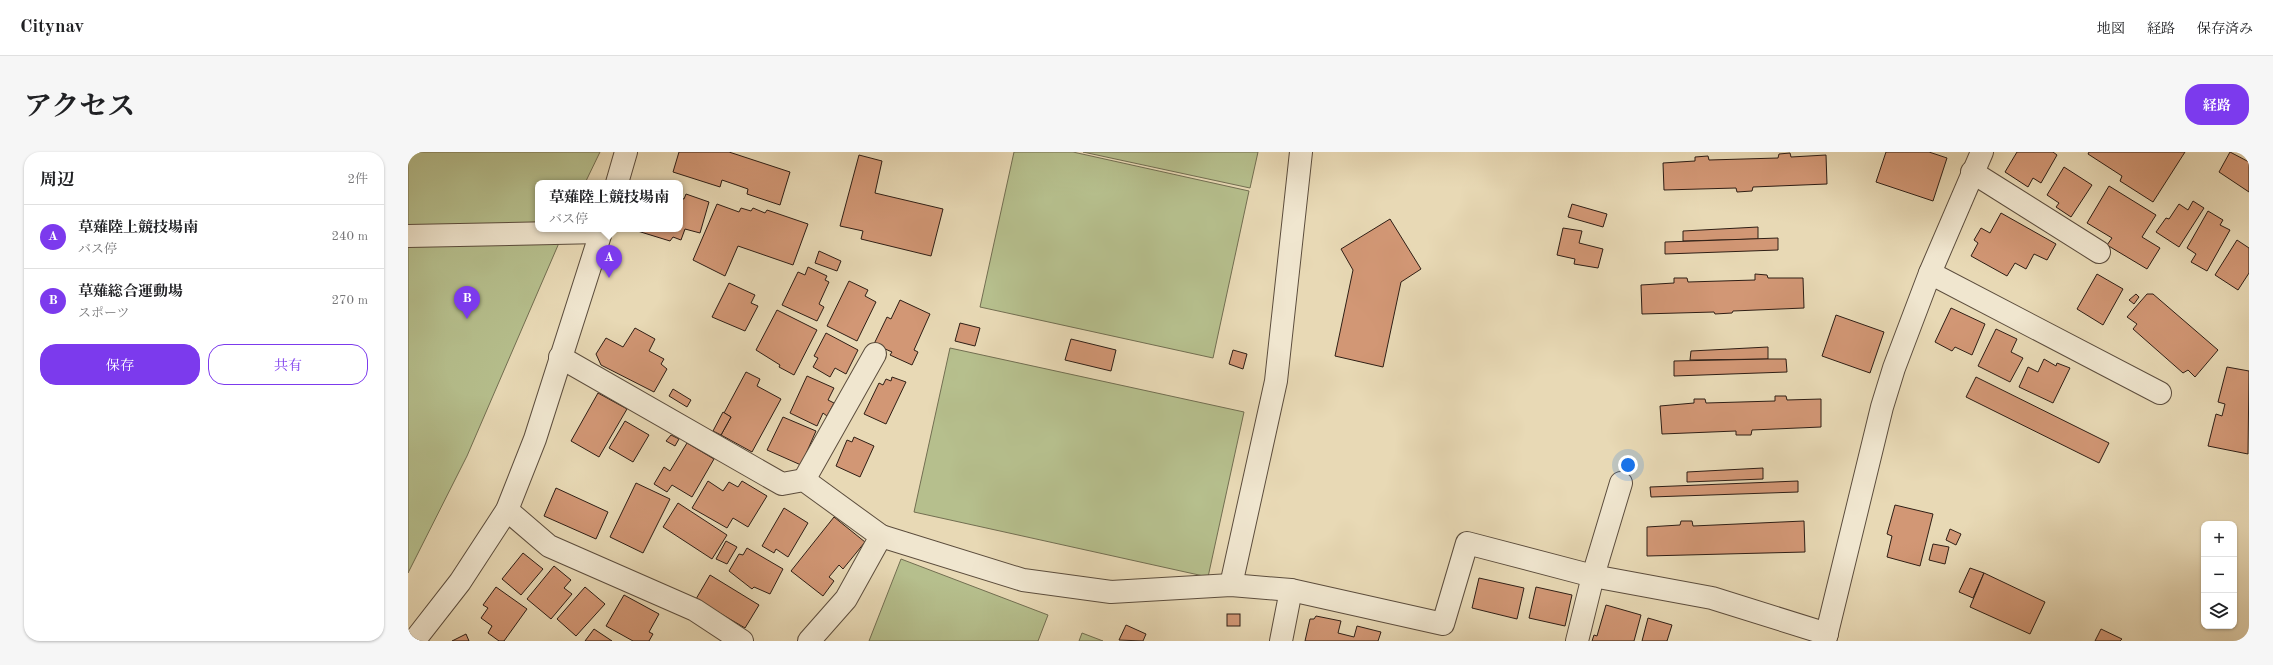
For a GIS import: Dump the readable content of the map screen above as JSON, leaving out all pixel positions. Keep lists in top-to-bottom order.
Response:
{
  "page": {
    "header": "Citynav",
    "nav": ["地図", "経路", "保存済み"],
    "title": "アクセス",
    "buttons": [
      "経路",
      ["保存", "共有"]
    ],
    "heading": ["周辺", "2件"],
    "popup": ["草薙陸上競技場南", "バス停"],
    "list": [
      {
        "mark": "A",
        "name": "草薙陸上競技場南",
        "note": "バス停",
        "value": "240 m"
      },
      {
        "mark": "B",
        "name": "草薙総合運動場",
        "note": "スポーツ",
        "value": "270 m"
      }
    ],
    "pins": ["A", "B"],
    "map_buttons": ["+", "−"]
  }
}
